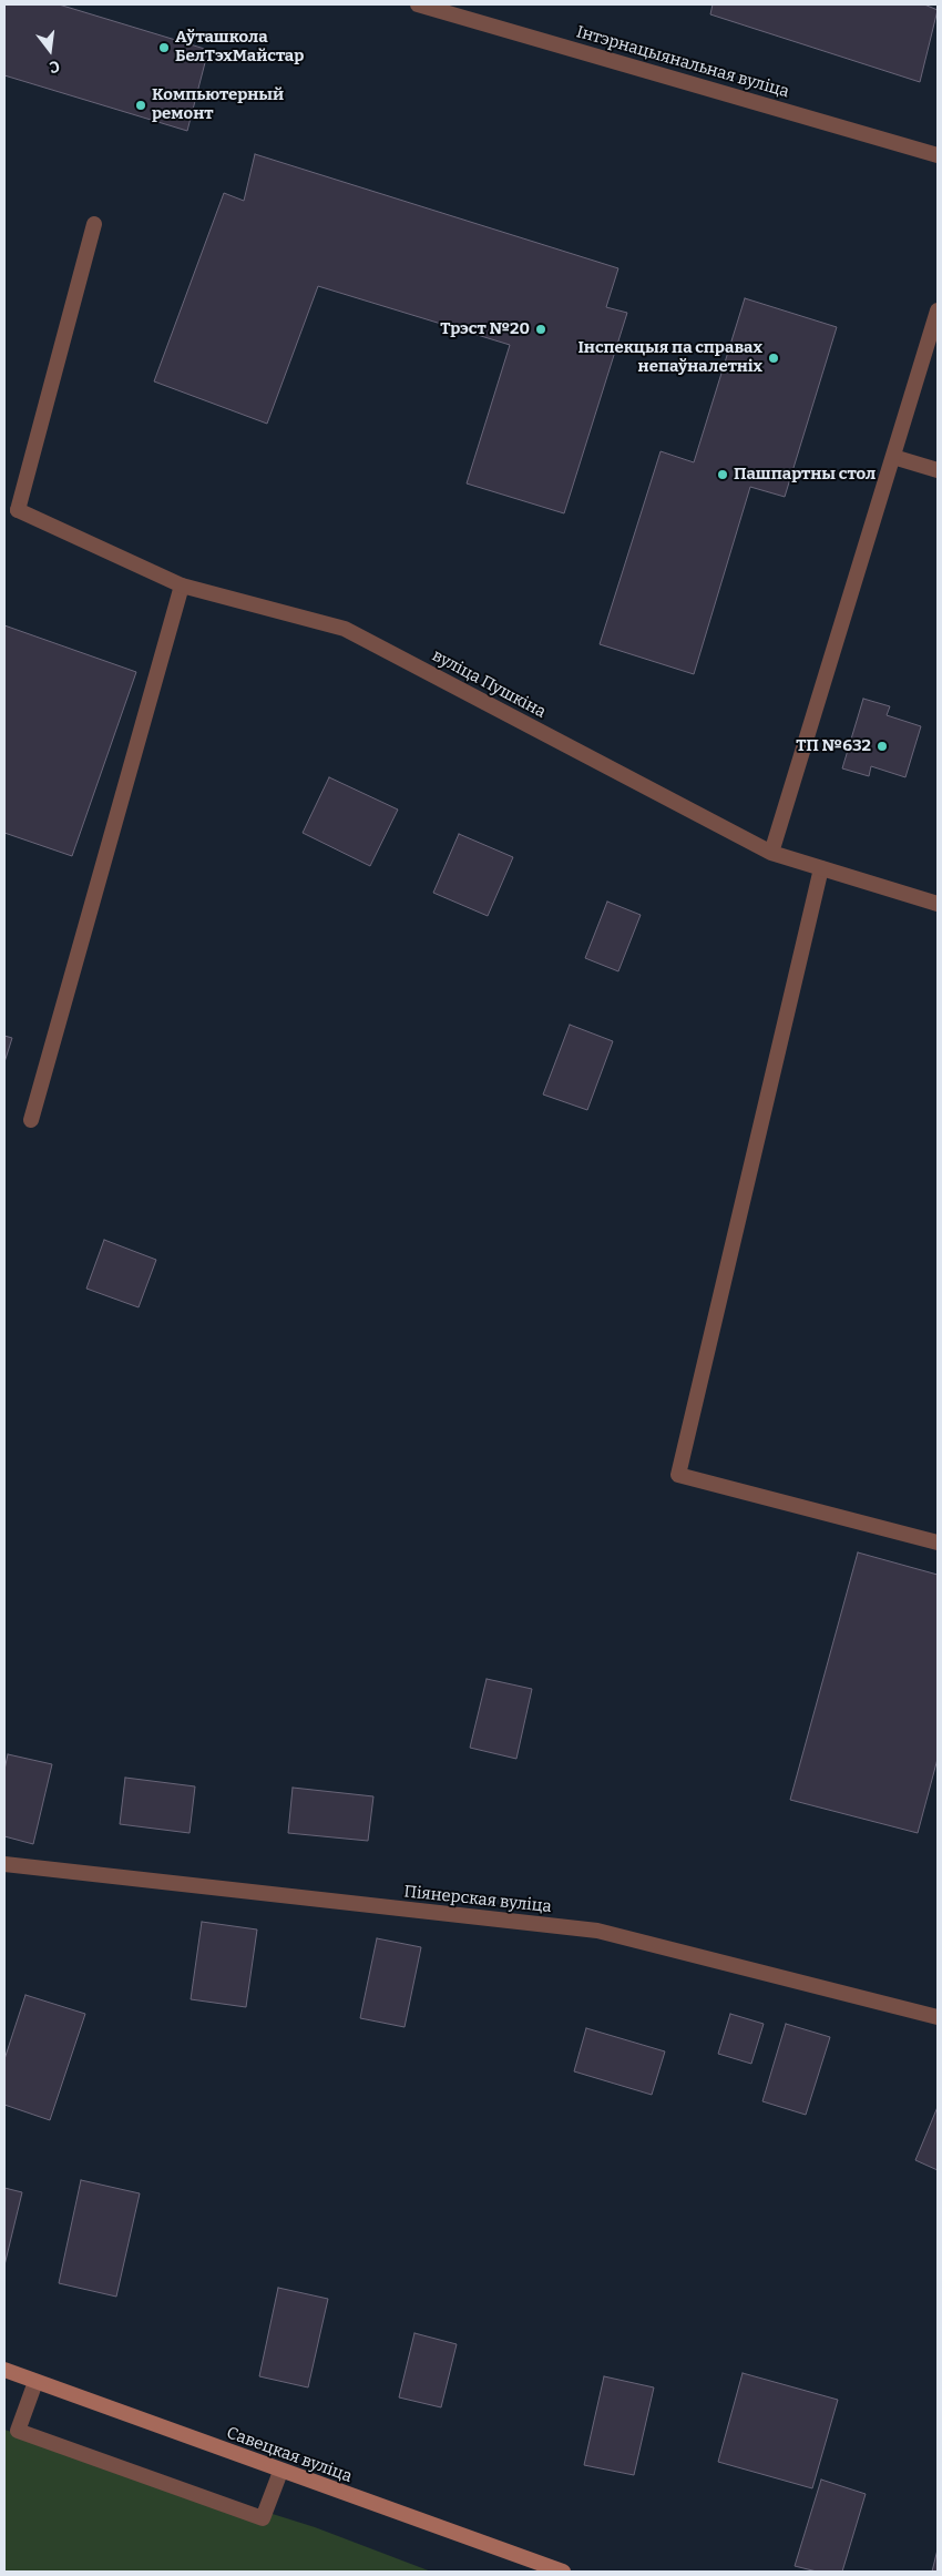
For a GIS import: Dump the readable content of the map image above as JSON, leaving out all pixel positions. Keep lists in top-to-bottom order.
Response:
{
  "streets": {
    "main road": ["Савецкая вуліца"],
    "street": ["Інтэрнацыянальная вуліца", "вуліца Пушкіна", "Піянерская вуліца"]
  },
  "places": [
    "Аўташкола БелТэхМайстар",
    "Компьютерный ремонт",
    "Трэст №20",
    "Інспекцыя па справах непаўналетніх",
    "Пашпартны стол",
    "ТП №632"
  ],
  "north": "bottom"
}
